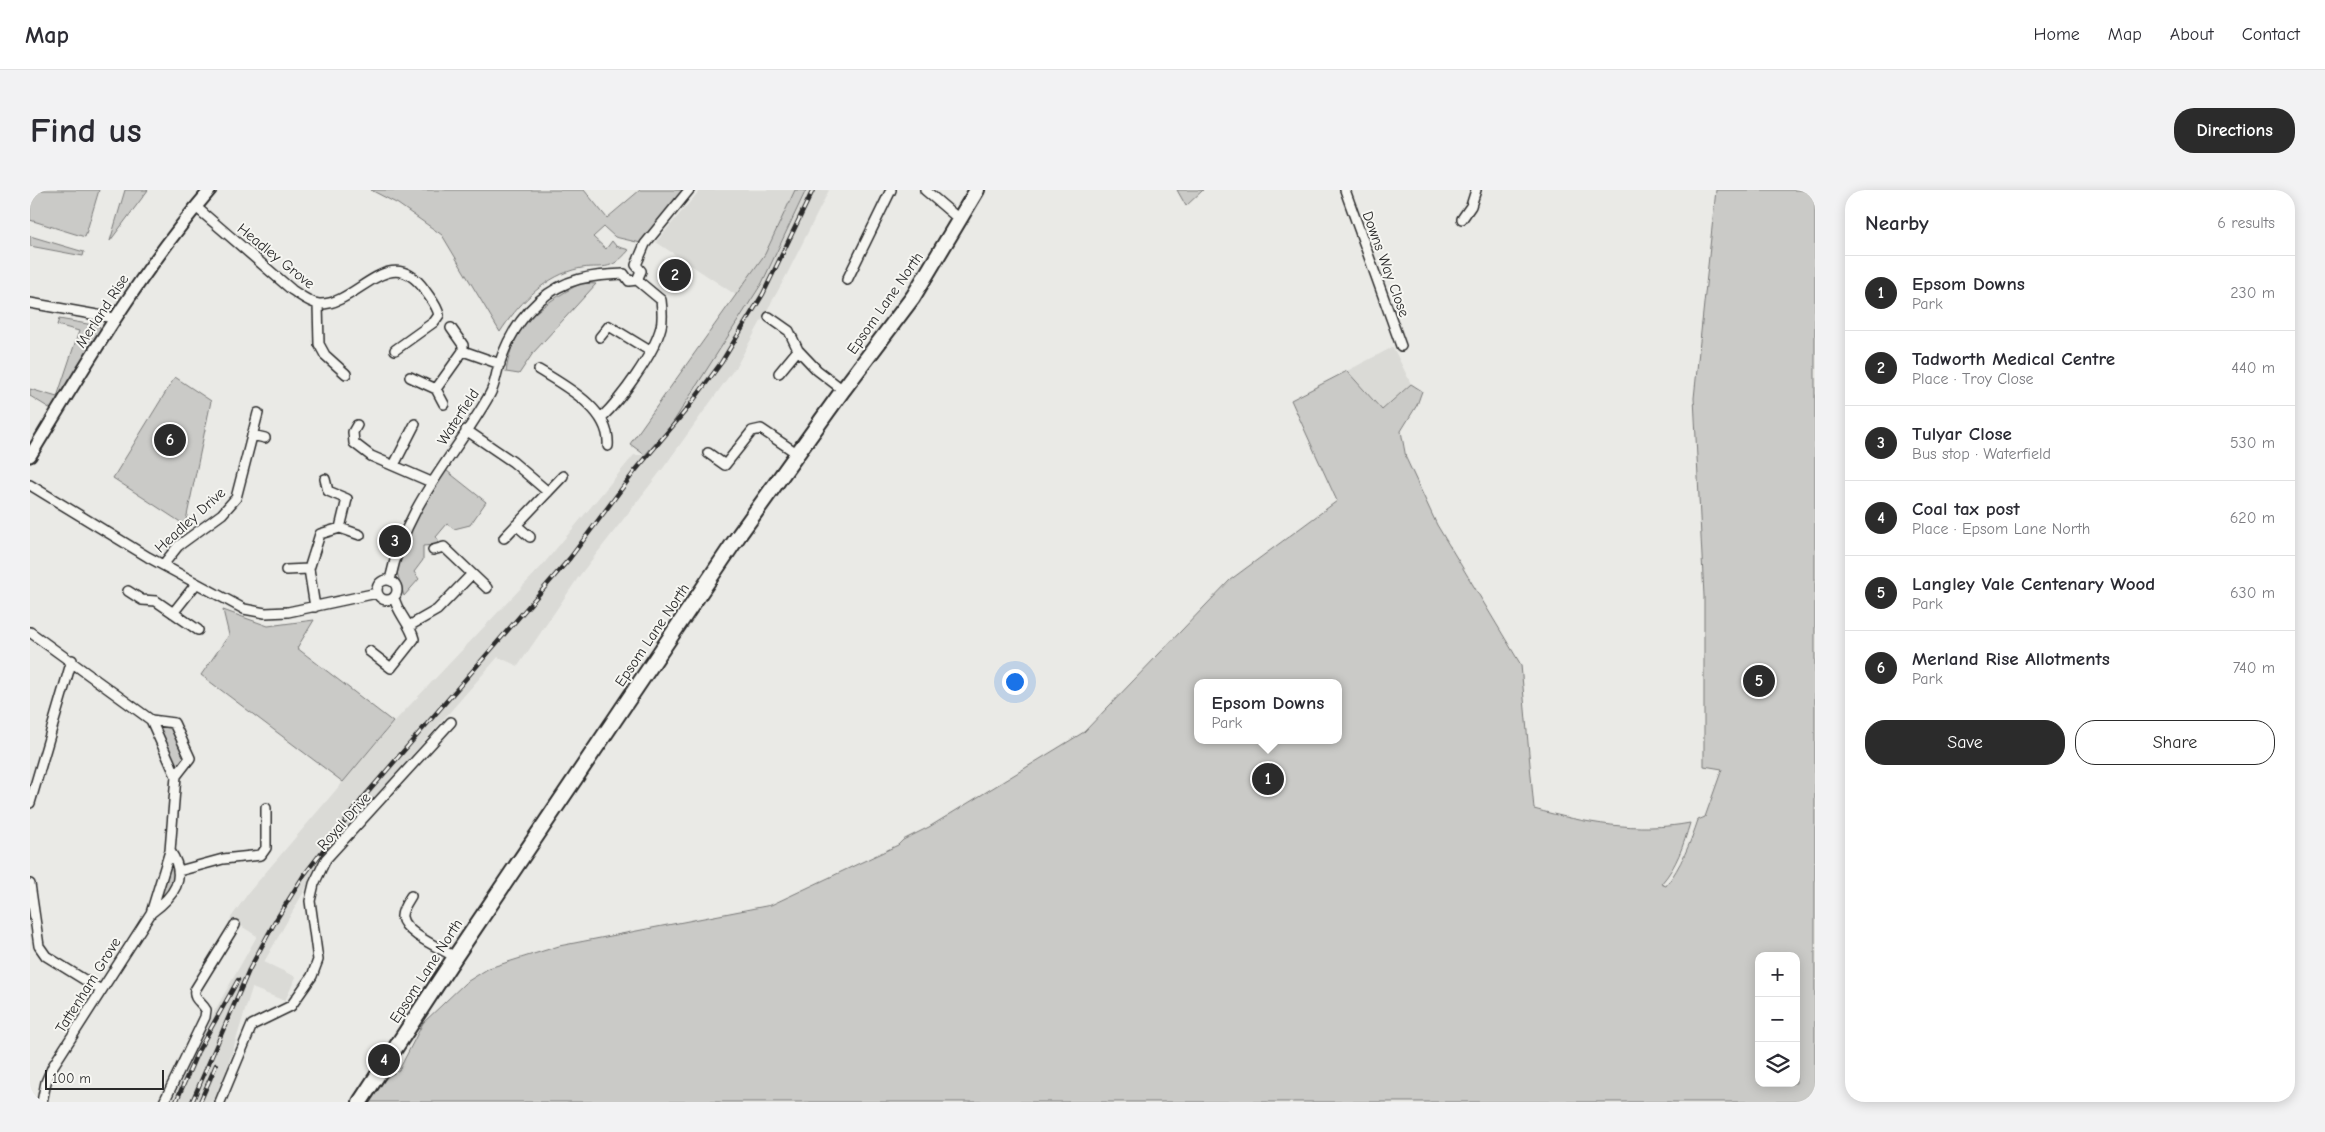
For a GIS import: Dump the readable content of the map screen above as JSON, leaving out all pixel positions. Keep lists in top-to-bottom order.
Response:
{
  "streets": {
    "main road": ["Epsom Lane North"],
    "street": [
      "Headley Grove",
      "Downs Way Close",
      "Merland Rise",
      "Waterfield",
      "Headley Drive",
      "Royal Drive",
      "Tattenham Grove"
    ]
  },
  "crossings": [
    ["Headley Grove", "Merland Rise"]
  ],
  "scale_bar": "100 m",
  "page": {
    "header": "Map",
    "nav": [
      "Home",
      "Map",
      "About",
      "Contact"
    ],
    "buttons": [
      "Directions",
      ["Save", "Share"]
    ],
    "title": "Find us",
    "heading": ["Nearby", "6 results"],
    "list": [
      {
        "mark": "1",
        "name": "Epsom Downs",
        "note": "Park",
        "value": "230 m"
      },
      {
        "mark": "2",
        "name": "Tadworth Medical Centre",
        "note": "Place · Troy Close",
        "value": "440 m"
      },
      {
        "mark": "3",
        "name": "Tulyar Close",
        "note": "Bus stop · Waterfield",
        "value": "530 m"
      },
      {
        "mark": "4",
        "name": "Coal tax post",
        "note": "Place · Epsom Lane North",
        "value": "620 m"
      },
      {
        "mark": "5",
        "name": "Langley Vale Centenary Wood",
        "note": "Park",
        "value": "630 m"
      },
      {
        "mark": "6",
        "name": "Merland Rise Allotments",
        "note": "Park",
        "value": "740 m"
      }
    ],
    "pins": [
      "2",
      "6",
      "3",
      "5",
      "1",
      "4"
    ],
    "popup": ["Epsom Downs", "Park"],
    "map_buttons": ["+", "−"],
    "scale": "100 m"
  }
}
